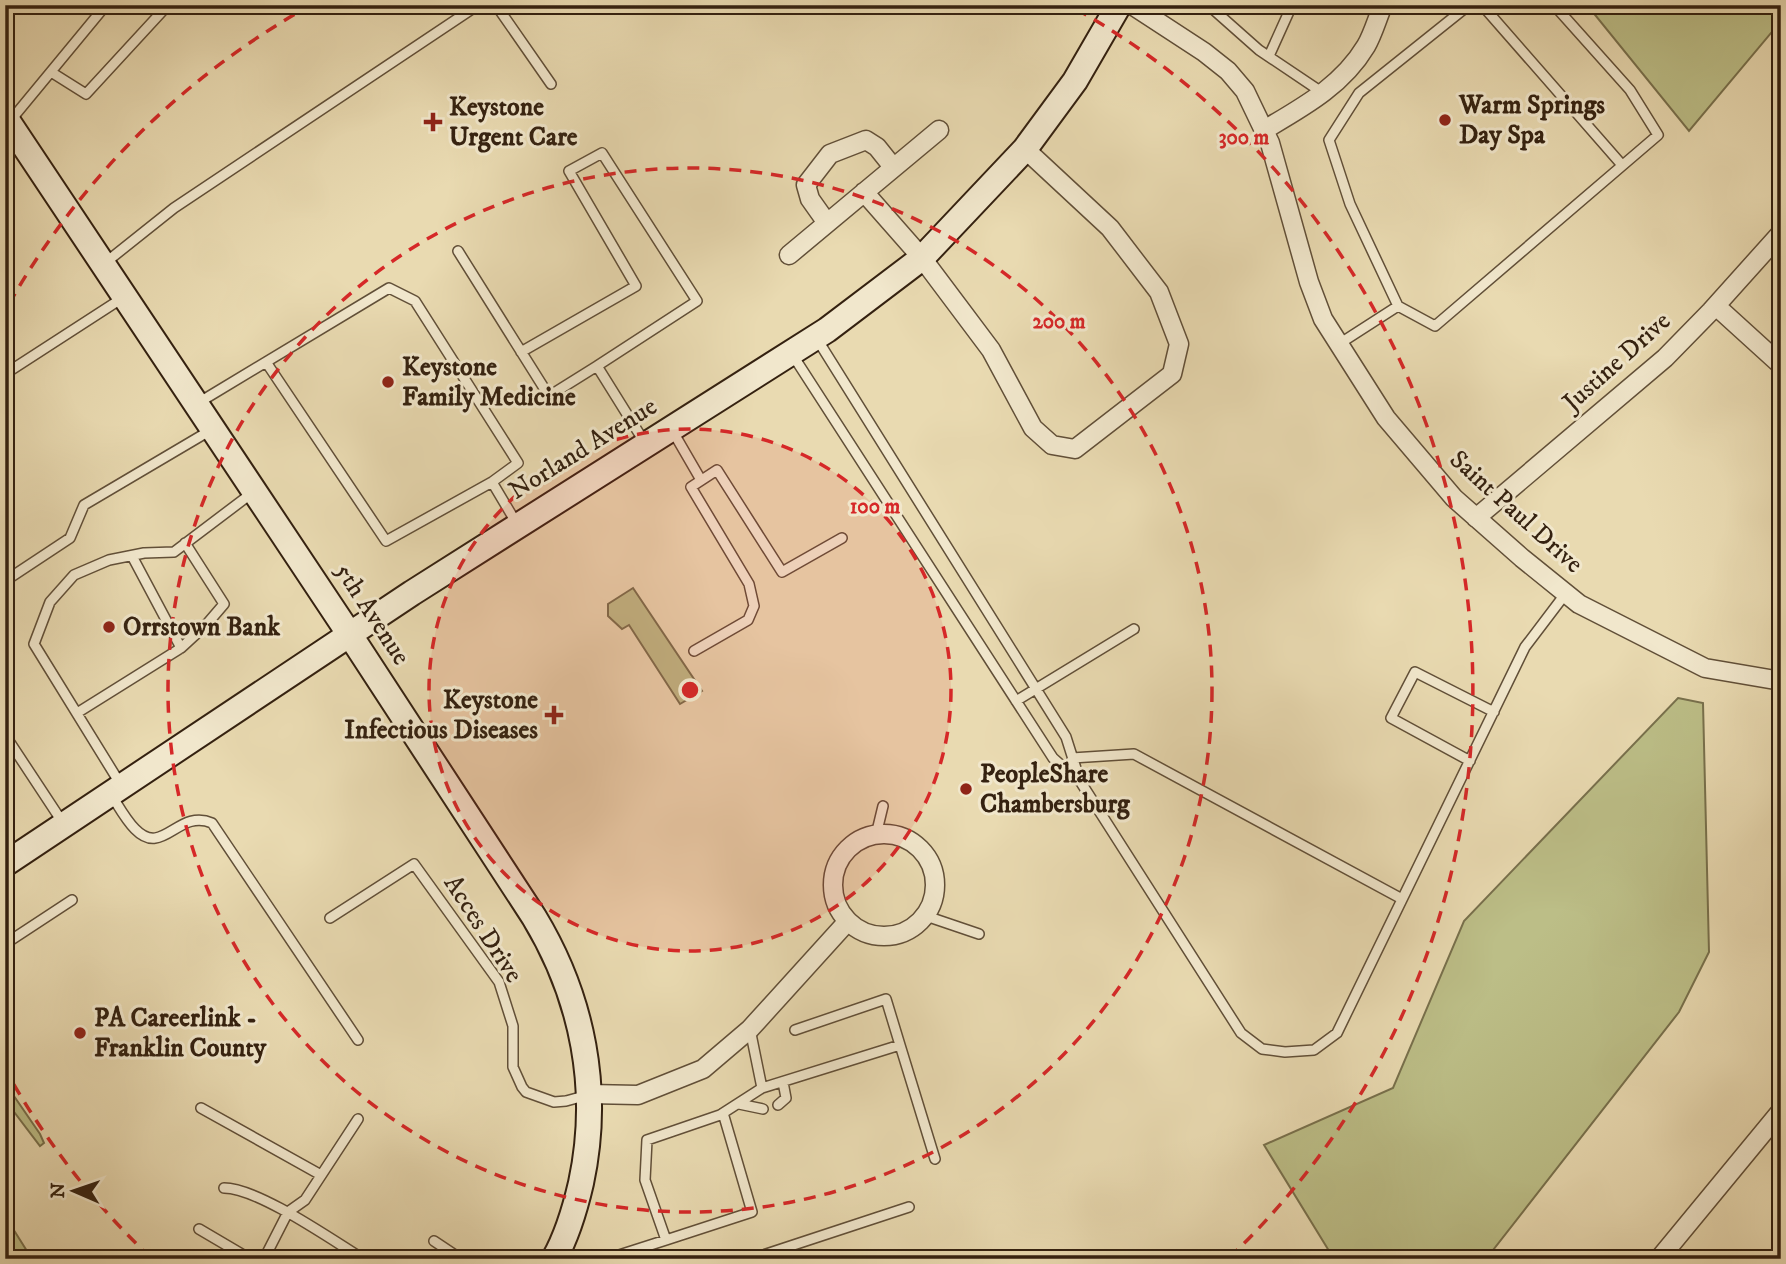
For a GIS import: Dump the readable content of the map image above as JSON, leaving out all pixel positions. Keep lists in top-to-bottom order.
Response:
{
  "streets": {
    "main road": ["Norland Avenue", "5th Avenue"],
    "street": ["Justine Drive", "Saint Paul Drive"],
    "lane": ["Acces Drive"]
  },
  "crossings": [
    ["Justine Drive", "Saint Paul Drive"],
    ["Norland Avenue", "5th Avenue"],
    ["5th Avenue", "Acces Drive"]
  ],
  "places": {
    "other": [
      "Warm Springs Day Spa",
      "Keystone Family Medicine",
      "Orrstown Bank",
      "PeopleShare Chambersburg",
      "PA Careerlink - Franklin County"
    ],
    "health": ["Keystone Urgent Care", "Keystone Infectious Diseases"]
  },
  "north": "left",
  "rings": ["300 m", "200 m", "100 m"]
}
